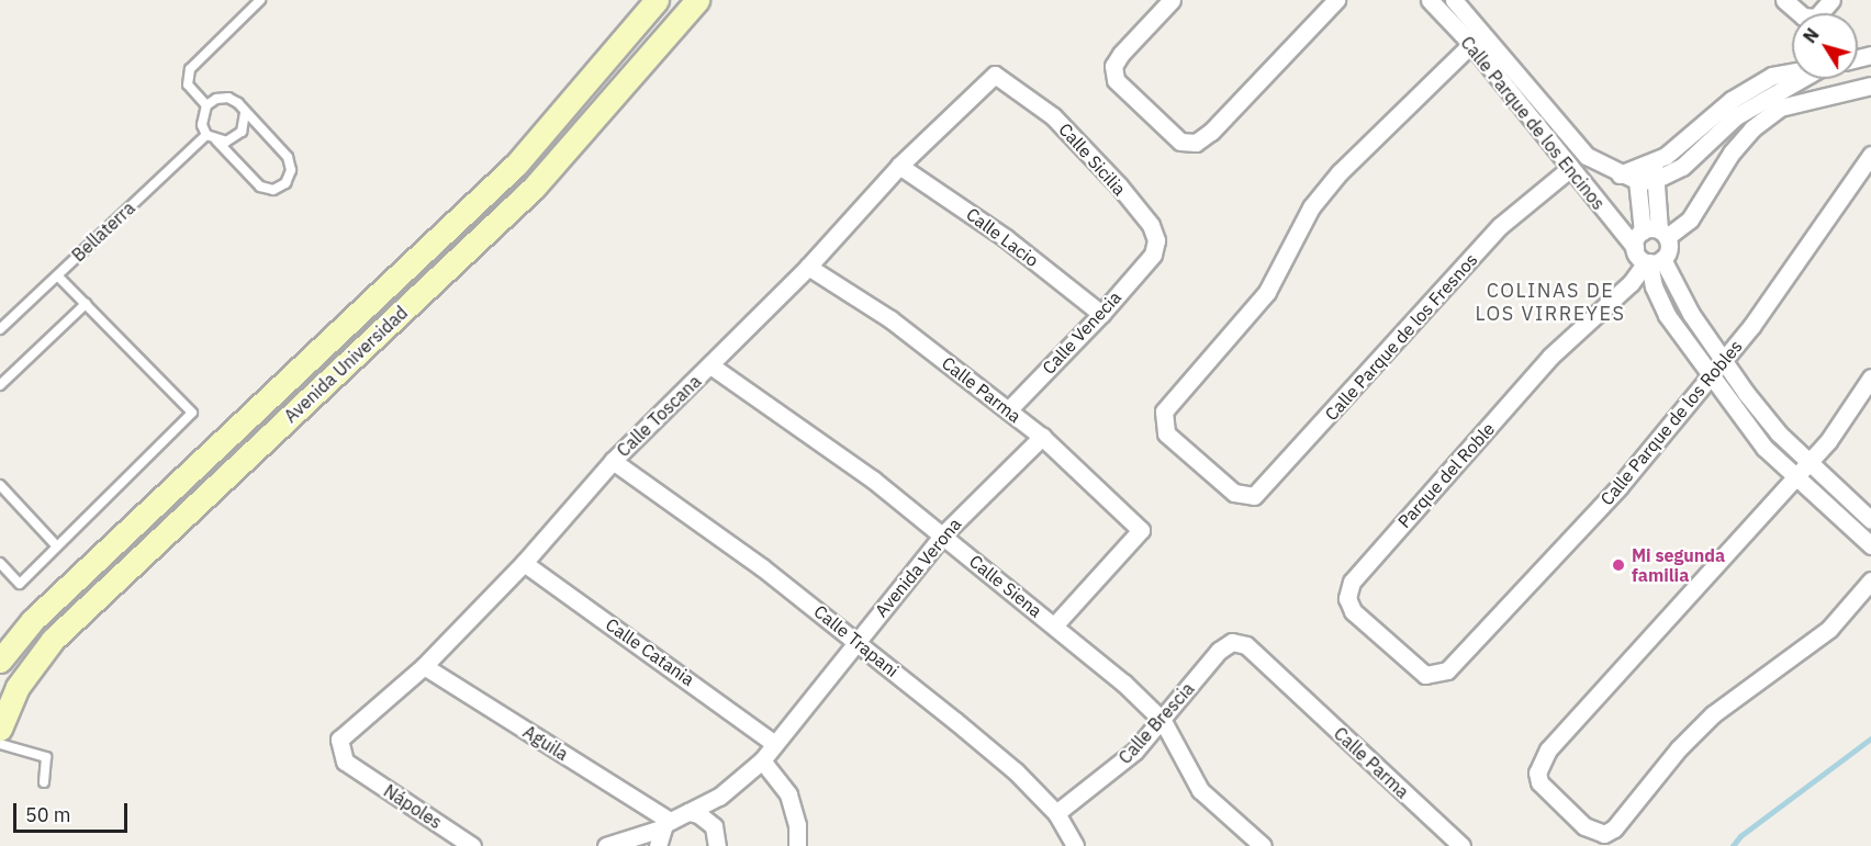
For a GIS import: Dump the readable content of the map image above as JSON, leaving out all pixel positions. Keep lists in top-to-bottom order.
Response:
{
  "streets": {
    "main road": ["Avenida Universidad"],
    "street": [
      "Calle Parque de los Encinos",
      "Calle Sicilia",
      "Calle Lacio",
      "Calle Venecia",
      "Calle Parque de los Fresnos",
      "Calle Parma",
      "Calle Toscana",
      "Calle Parque de los Robles",
      "Parque del Roble",
      "Avenida Verona",
      "Calle Siena",
      "Calle Trapani",
      "Calle Catania",
      "Calle Brescia",
      "Aguila",
      "Nápoles"
    ],
    "lane": ["Bellaterra"]
  },
  "crossings": [
    ["Calle Parque de los Encinos", "Calle Parque de los Fresnos"],
    ["Calle Parque de los Encinos", "Parque del Roble"],
    ["Calle Sicilia", "Calle Venecia"],
    ["Calle Sicilia", "Calle Toscana"],
    ["Calle Lacio", "Calle Venecia"],
    ["Calle Lacio", "Calle Toscana"],
    ["Calle Venecia", "Calle Parma"],
    ["Calle Parma", "Calle Toscana"],
    ["Calle Parma", "Avenida Verona"],
    ["Calle Parma", "Calle Siena"],
    ["Calle Parma", "Calle Brescia"],
    ["Calle Toscana", "Calle Siena"],
    ["Calle Toscana", "Calle Trapani"],
    ["Calle Toscana", "Calle Catania"],
    ["Calle Toscana", "Aguila"],
    ["Calle Toscana", "Nápoles"],
    ["Calle Parque de los Robles", "Parque del Roble"],
    ["Avenida Verona", "Calle Siena"],
    ["Avenida Verona", "Calle Trapani"],
    ["Avenida Verona", "Calle Catania"],
    ["Avenida Verona", "Aguila"],
    ["Calle Siena", "Calle Brescia"],
    ["Calle Trapani", "Calle Brescia"]
  ],
  "districts": ["COLINAS DE LOS VIRREYES"],
  "places": ["Mi segunda familia"],
  "scale_bar": "50 m",
  "north": "top left"
}
